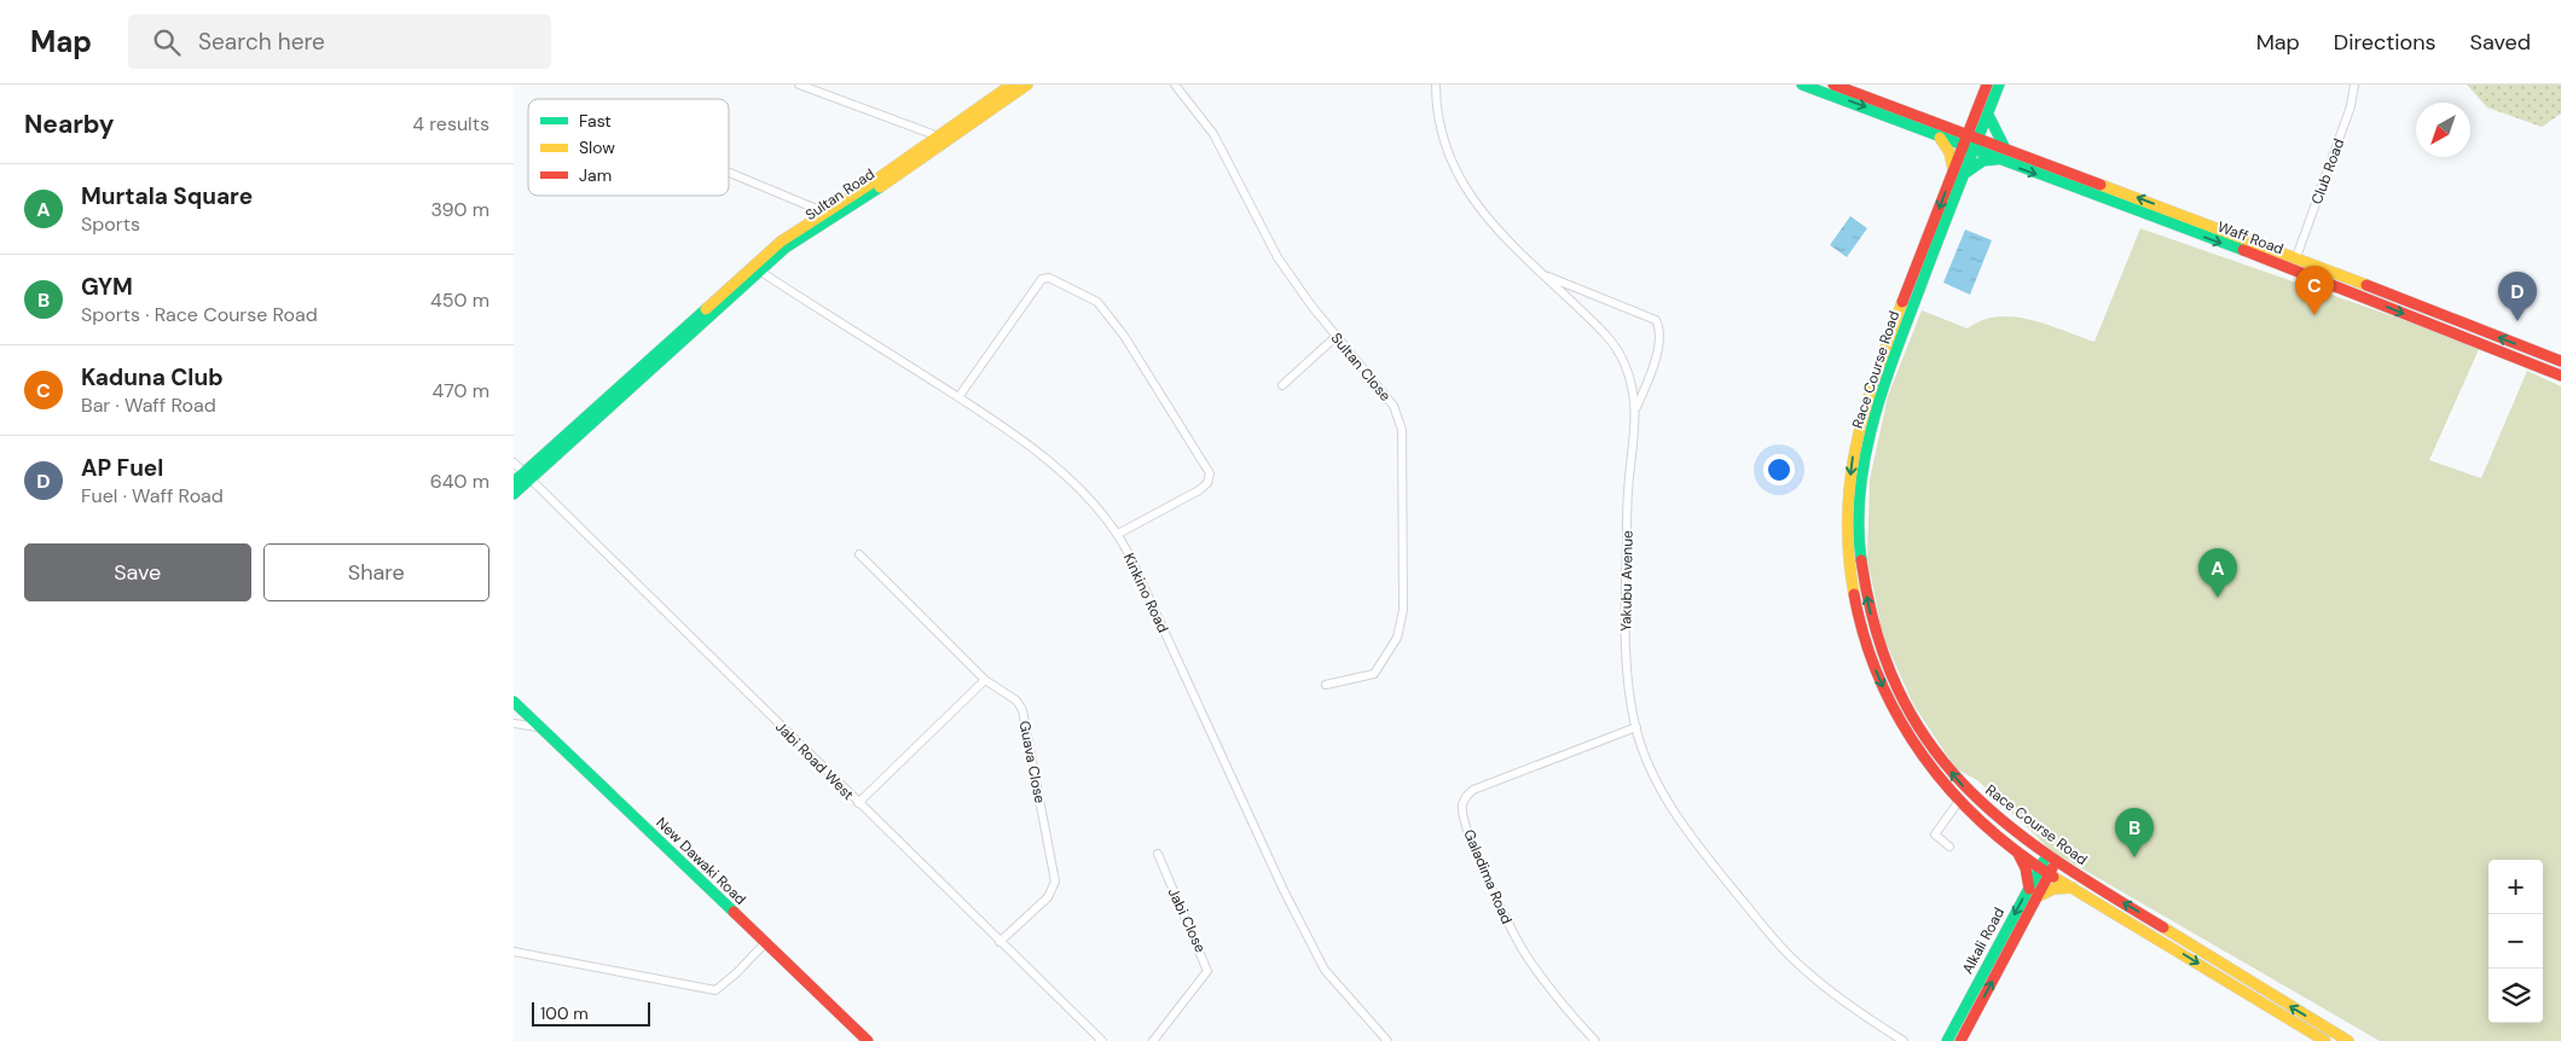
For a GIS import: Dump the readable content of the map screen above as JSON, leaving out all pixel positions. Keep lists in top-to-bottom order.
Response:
{
  "streets": {
    "street": [
      "Club Road",
      "Sultan Road",
      "Waff Road",
      "Sultan Close",
      "Race Course Road",
      "Yakubu Avenue",
      "Kinkino Road",
      "Jabi Road West",
      "Guava Close",
      "New Dawaki Road",
      "Galadima Road",
      "Jabi Close",
      "Alkali Road"
    ]
  },
  "crossings": [
    ["Club Road", "Waff Road"],
    ["Sultan Road", "Kinkino Road"],
    ["Waff Road", "Race Course Road"],
    ["Race Course Road", "Alkali Road"],
    ["Yakubu Avenue", "Galadima Road"],
    ["Jabi Road West", "Guava Close"]
  ],
  "legend": ["Fast", "Slow", "Jam"],
  "scale_bar": "100 m",
  "north": "bottom left",
  "page": {
    "header": "Map",
    "search": "Search here",
    "nav": ["Map", "Directions", "Saved"],
    "heading": ["Nearby", "4 results"],
    "list": [
      {
        "mark": "A",
        "name": "Murtala Square",
        "note": "Sports",
        "value": "390 m"
      },
      {
        "mark": "B",
        "name": "GYM",
        "note": "Sports · Race Course Road",
        "value": "450 m"
      },
      {
        "mark": "C",
        "name": "Kaduna Club",
        "note": "Bar · Waff Road",
        "value": "470 m"
      },
      {
        "mark": "D",
        "name": "AP Fuel",
        "note": "Fuel · Waff Road",
        "value": "640 m"
      }
    ],
    "pins": [
      "C",
      "D",
      "A",
      "B"
    ],
    "buttons": ["Save", "Share"],
    "map_buttons": ["+", "−"],
    "scale": "100 m"
  }
}
